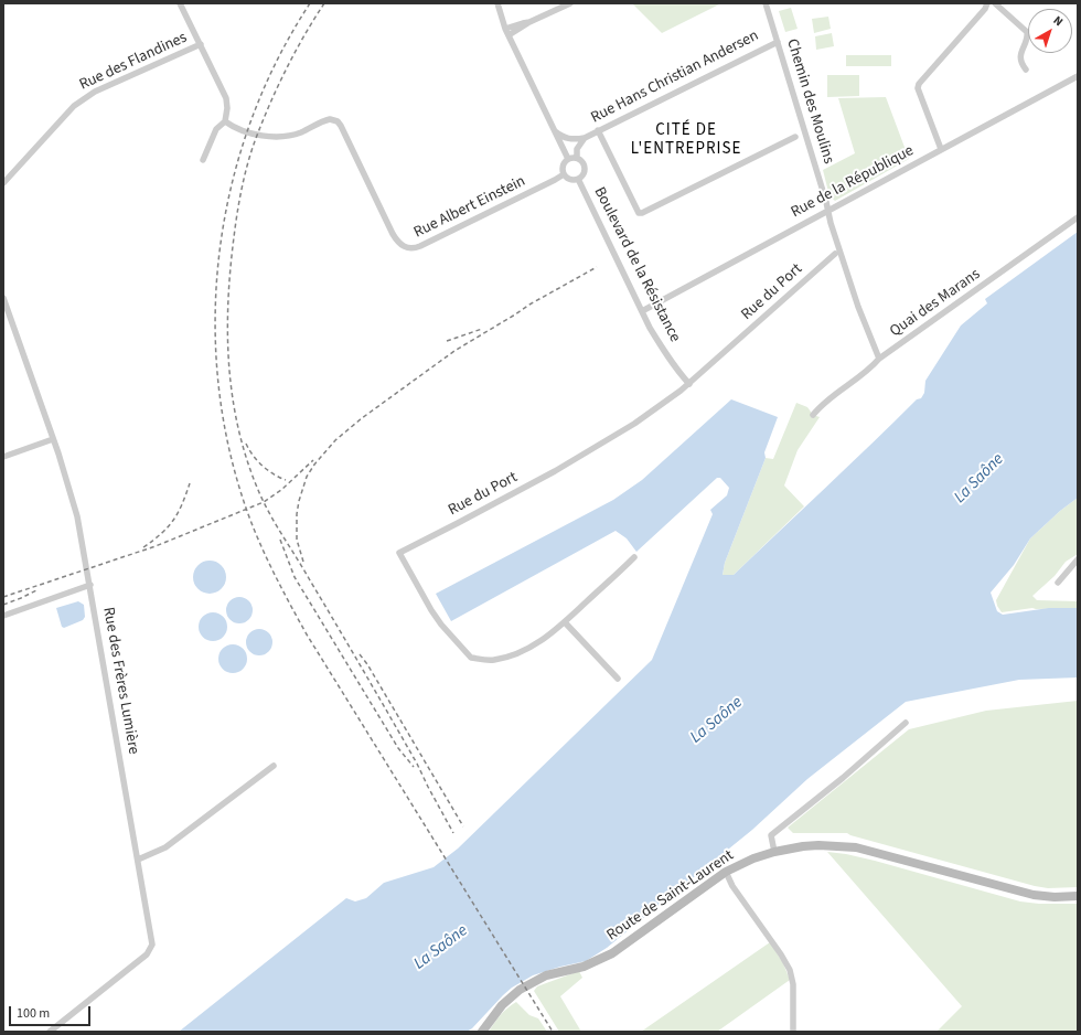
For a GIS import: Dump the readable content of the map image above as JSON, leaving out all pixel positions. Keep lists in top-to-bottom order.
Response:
{
  "streets": {
    "main road": ["Route de Saint-Laurent"],
    "street": [
      "Rue des Flandines",
      "Rue Hans Christian Andersen",
      "Chemin des Moulins",
      "Rue de la République",
      "Rue Albert Einstein",
      "Boulevard de la Résistance",
      "Rue du Port",
      "Quai des Marans",
      "Rue des Frères Lumière"
    ]
  },
  "crossings": [
    ["Rue Hans Christian Andersen", "Chemin des Moulins"],
    ["Rue Hans Christian Andersen", "Rue Albert Einstein"],
    ["Rue Hans Christian Andersen", "Boulevard de la Résistance"],
    ["Chemin des Moulins", "Rue de la République"],
    ["Chemin des Moulins", "Quai des Marans"],
    ["Rue de la République", "Boulevard de la Résistance"],
    ["Rue Albert Einstein", "Boulevard de la Résistance"],
    ["Boulevard de la Résistance", "Rue du Port"]
  ],
  "districts": ["CITÉ DE L'ENTREPRISE"],
  "water": ["La Saône"],
  "scale_bar": "100 m",
  "north": "top right"
}
